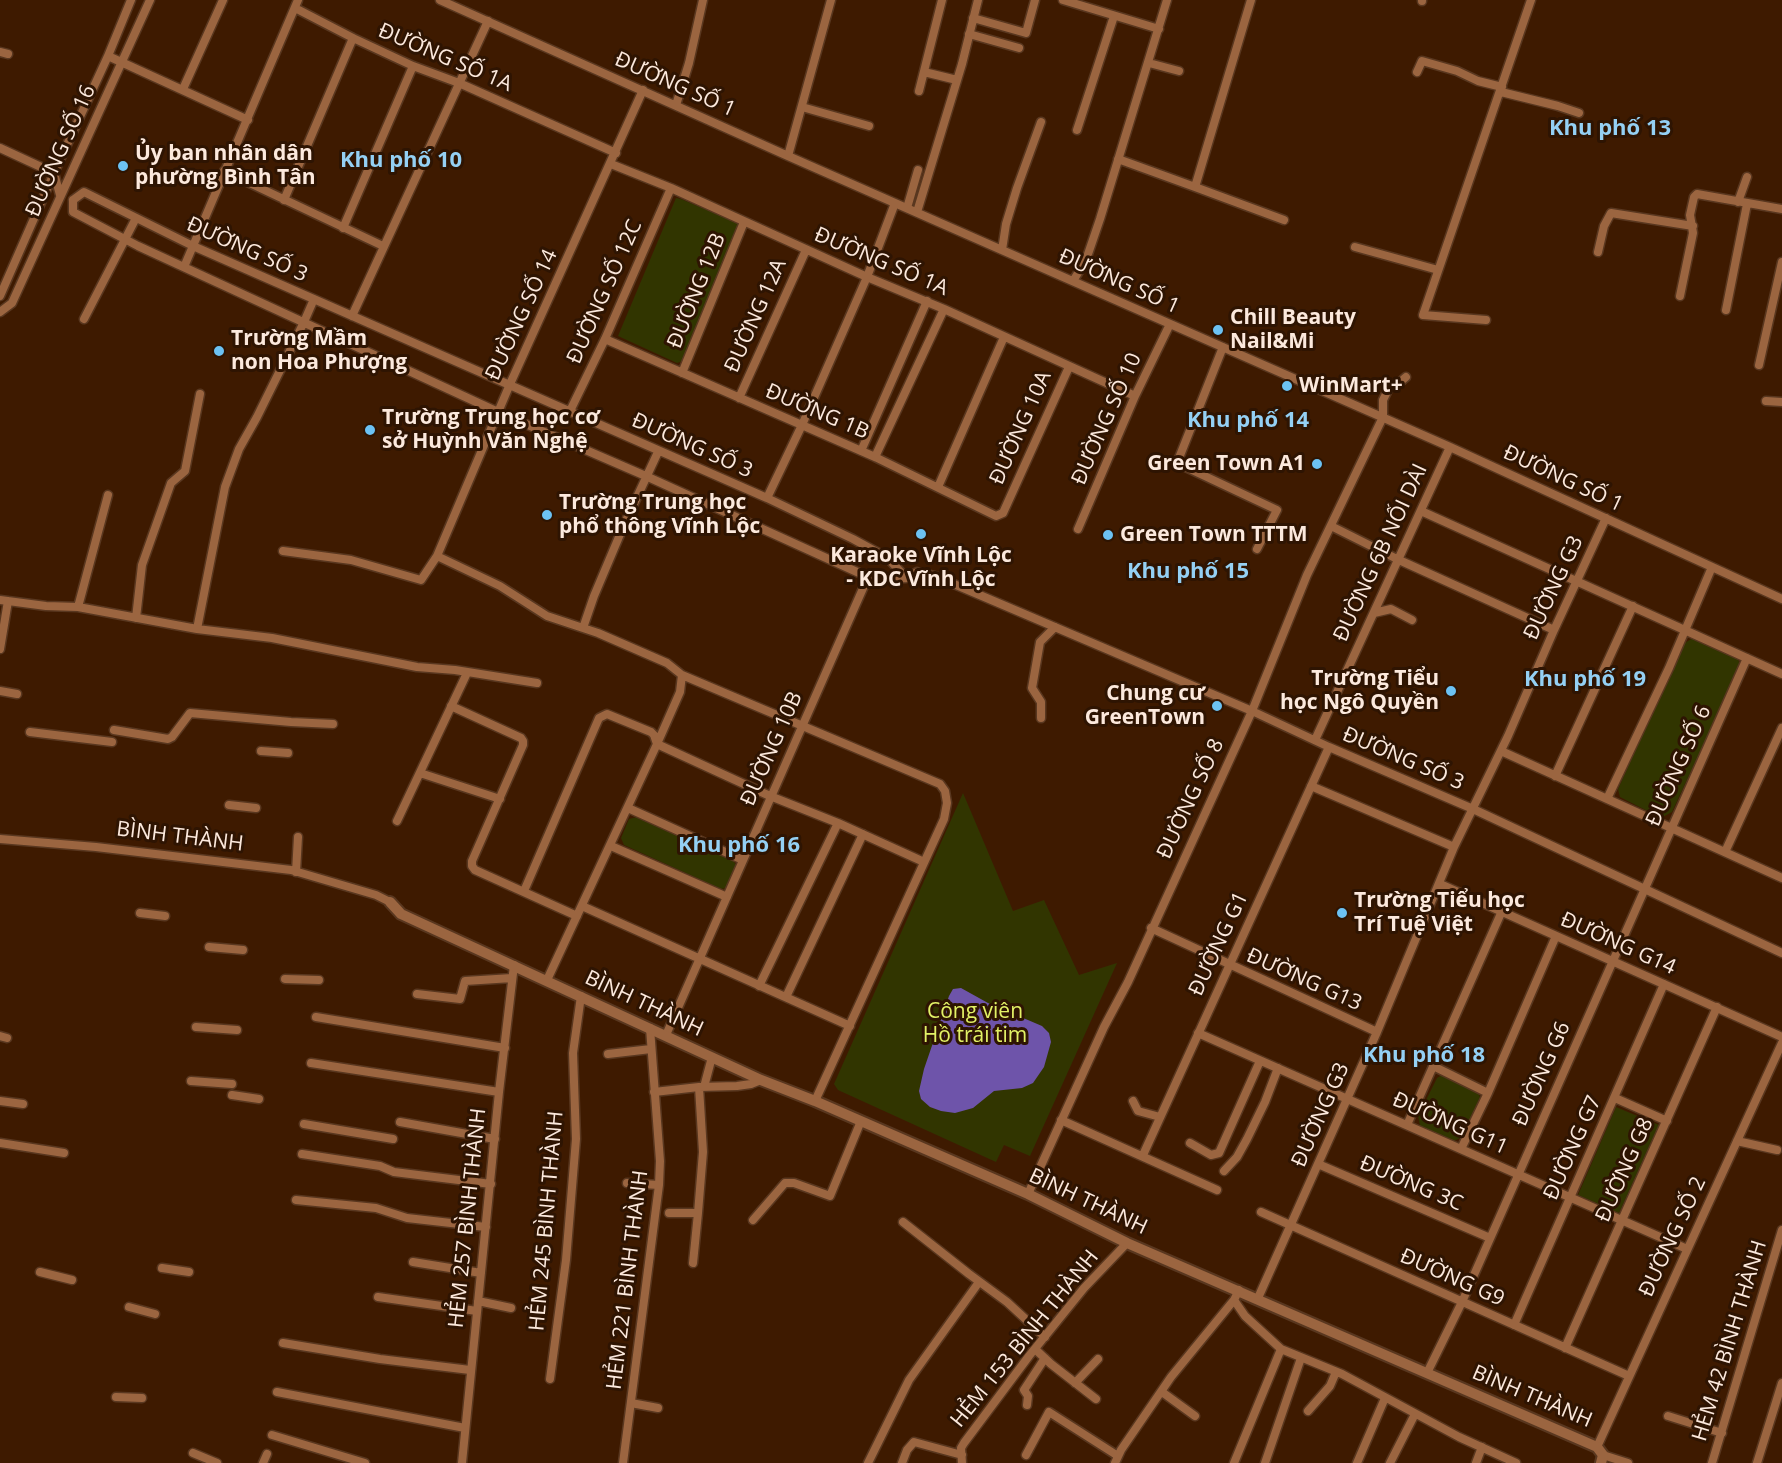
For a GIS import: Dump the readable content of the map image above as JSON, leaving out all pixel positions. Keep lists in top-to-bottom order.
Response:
{
  "streets": {
    "street": [
      "ĐƯỜNG SỐ 1A",
      "ĐƯỜNG SỐ 1",
      "ĐƯỜNG SỐ 16",
      "ĐƯỜNG SỐ 3",
      "ĐƯỜNG 12B",
      "ĐƯỜNG SỐ 12C",
      "ĐƯỜNG SỐ 14",
      "ĐƯỜNG 12A",
      "ĐƯỜNG 1B",
      "ĐƯỜNG SỐ 10",
      "ĐƯỜNG 10A",
      "ĐƯỜNG 6B NỐI DÀI",
      "ĐƯỜNG G3",
      "ĐƯỜNG 10B",
      "ĐƯỜNG SỐ 6",
      "ĐƯỜNG SỐ 8",
      "BÌNH THÀNH",
      "ĐƯỜNG G1",
      "ĐƯỜNG G14",
      "ĐƯỜNG G13",
      "ĐƯỜNG G6",
      "ĐƯỜNG G11",
      "ĐƯỜNG G7",
      "ĐƯỜNG G8",
      "ĐƯỜNG 3C",
      "HẺM 257 BÌNH THÀNH",
      "HẺM 245 BÌNH THÀNH",
      "ĐƯỜNG SỐ 2",
      "ĐƯỜNG G9",
      "HẺM 221 BÌNH THÀNH",
      "HẺM 153 BÌNH THÀNH",
      "HẺM 42 BÌNH THÀNH"
    ]
  },
  "crossings": [
    ["ĐƯỜNG SỐ 1A", "ĐƯỜNG 12B"],
    ["ĐƯỜNG SỐ 1A", "ĐƯỜNG SỐ 12C"],
    ["ĐƯỜNG SỐ 1A", "ĐƯỜNG SỐ 14"],
    ["ĐƯỜNG SỐ 1A", "ĐƯỜNG 12A"],
    ["ĐƯỜNG SỐ 1A", "ĐƯỜNG SỐ 10"],
    ["ĐƯỜNG SỐ 1A", "ĐƯỜNG 10A"],
    ["ĐƯỜNG SỐ 1", "ĐƯỜNG SỐ 14"],
    ["ĐƯỜNG SỐ 1", "ĐƯỜNG SỐ 10"],
    ["ĐƯỜNG SỐ 1", "ĐƯỜNG 6B NỐI DÀI"],
    ["ĐƯỜNG SỐ 1", "ĐƯỜNG G3"],
    ["ĐƯỜNG SỐ 1", "ĐƯỜNG SỐ 8"],
    ["ĐƯỜNG SỐ 16", "ĐƯỜNG SỐ 3"],
    ["ĐƯỜNG SỐ 3", "ĐƯỜNG SỐ 12C"],
    ["ĐƯỜNG SỐ 3", "ĐƯỜNG SỐ 14"],
    ["ĐƯỜNG SỐ 3", "ĐƯỜNG 6B NỐI DÀI"],
    ["ĐƯỜNG SỐ 3", "ĐƯỜNG G3"],
    ["ĐƯỜNG SỐ 3", "ĐƯỜNG 10B"],
    ["ĐƯỜNG SỐ 3", "ĐƯỜNG SỐ 6"],
    ["ĐƯỜNG SỐ 3", "ĐƯỜNG SỐ 8"],
    ["ĐƯỜNG SỐ 3", "ĐƯỜNG G1"],
    ["ĐƯỜNG SỐ 3", "ĐƯỜNG G6"],
    ["ĐƯỜNG 12B", "ĐƯỜNG 1B"],
    ["ĐƯỜNG SỐ 12C", "ĐƯỜNG 1B"],
    ["ĐƯỜNG 12A", "ĐƯỜNG 1B"],
    ["ĐƯỜNG 1B", "ĐƯỜNG 10A"],
    ["ĐƯỜNG G3", "BÌNH THÀNH"],
    ["ĐƯỜNG G3", "ĐƯỜNG G14"],
    ["ĐƯỜNG G3", "ĐƯỜNG G13"],
    ["ĐƯỜNG G3", "ĐƯỜNG G11"],
    ["ĐƯỜNG G3", "ĐƯỜNG 3C"],
    ["ĐƯỜNG G3", "ĐƯỜNG G9"],
    ["ĐƯỜNG 10B", "BÌNH THÀNH"],
    ["ĐƯỜNG SỐ 6", "ĐƯỜNG G6"],
    ["ĐƯỜNG SỐ 8", "BÌNH THÀNH"],
    ["ĐƯỜNG SỐ 8", "ĐƯỜNG G13"],
    ["BÌNH THÀNH", "ĐƯỜNG G6"],
    ["BÌNH THÀNH", "HẺM 257 BÌNH THÀNH"],
    ["BÌNH THÀNH", "HẺM 245 BÌNH THÀNH"],
    ["BÌNH THÀNH", "ĐƯỜNG SỐ 2"],
    ["BÌNH THÀNH", "HẺM 221 BÌNH THÀNH"],
    ["BÌNH THÀNH", "HẺM 153 BÌNH THÀNH"],
    ["ĐƯỜNG G1", "ĐƯỜNG G13"],
    ["ĐƯỜNG G1", "ĐƯỜNG G11"],
    ["ĐƯỜNG G14", "ĐƯỜNG G6"],
    ["ĐƯỜNG G14", "ĐƯỜNG G7"],
    ["ĐƯỜNG G14", "ĐƯỜNG G8"],
    ["ĐƯỜNG G6", "ĐƯỜNG G11"],
    ["ĐƯỜNG G6", "ĐƯỜNG 3C"],
    ["ĐƯỜNG G6", "ĐƯỜNG G9"],
    ["ĐƯỜNG G11", "ĐƯỜNG G7"],
    ["ĐƯỜNG G11", "ĐƯỜNG G8"],
    ["ĐƯỜNG G11", "ĐƯỜNG SỐ 2"],
    ["ĐƯỜNG G7", "ĐƯỜNG G9"],
    ["ĐƯỜNG G8", "ĐƯỜNG G9"],
    ["ĐƯỜNG SỐ 2", "ĐƯỜNG G9"]
  ],
  "districts": [
    "Khu phố 13",
    "Khu phố 10",
    "Khu phố 14",
    "Khu phố 15",
    "Khu phố 19",
    "Khu phố 16",
    "Khu phố 18"
  ],
  "parks": ["Công viên Hồ trái tim"],
  "places": [
    "Ủy ban nhân dân phường Bình Tân",
    "Chill Beauty Nail&Mi",
    "Trường Mầm non Hoa Phượng",
    "WinMart+",
    "Trường Trung học cơ sở Huỳnh Văn Nghệ",
    "Green Town A1",
    "Trường Trung học phổ thông Vĩnh Lộc",
    "Karaoke Vĩnh Lộc - KDC Vĩnh Lộc",
    "Green Town TTTM",
    "Trường Tiểu học Ngô Quyền",
    "Chung cư GreenTown",
    "Trường Tiểu học Trí Tuệ Việt"
  ]
}
